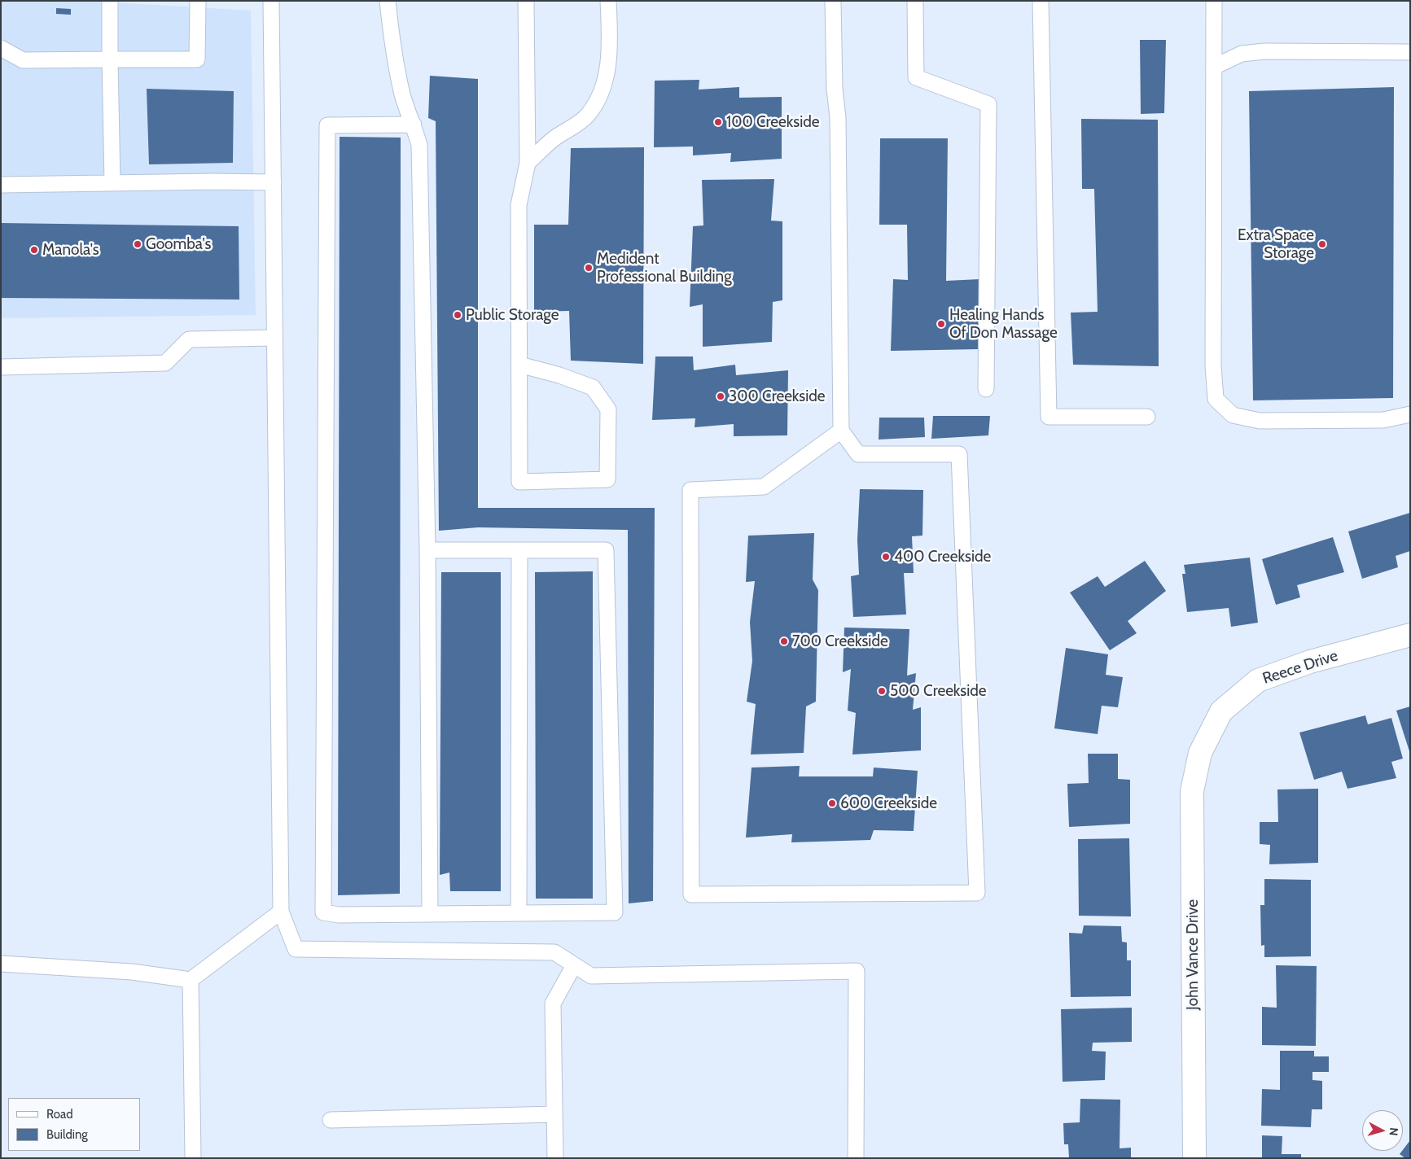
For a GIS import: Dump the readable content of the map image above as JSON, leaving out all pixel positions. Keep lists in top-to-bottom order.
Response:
{
  "streets": {
    "street": ["Reece Drive", "John Vance Drive"]
  },
  "crossings": [
    ["Reece Drive", "John Vance Drive"]
  ],
  "places": [
    "100 Creekside",
    "Goomba's",
    "Extra Space Storage",
    "Manola's",
    "Medident Professional Building",
    "Public Storage",
    "Healing Hands Of Don Massage",
    "300 Creekside",
    "400 Creekside",
    "700 Creekside",
    "500 Creekside",
    "600 Creekside"
  ],
  "legend": ["Road", "Building"],
  "north": "right"
}
